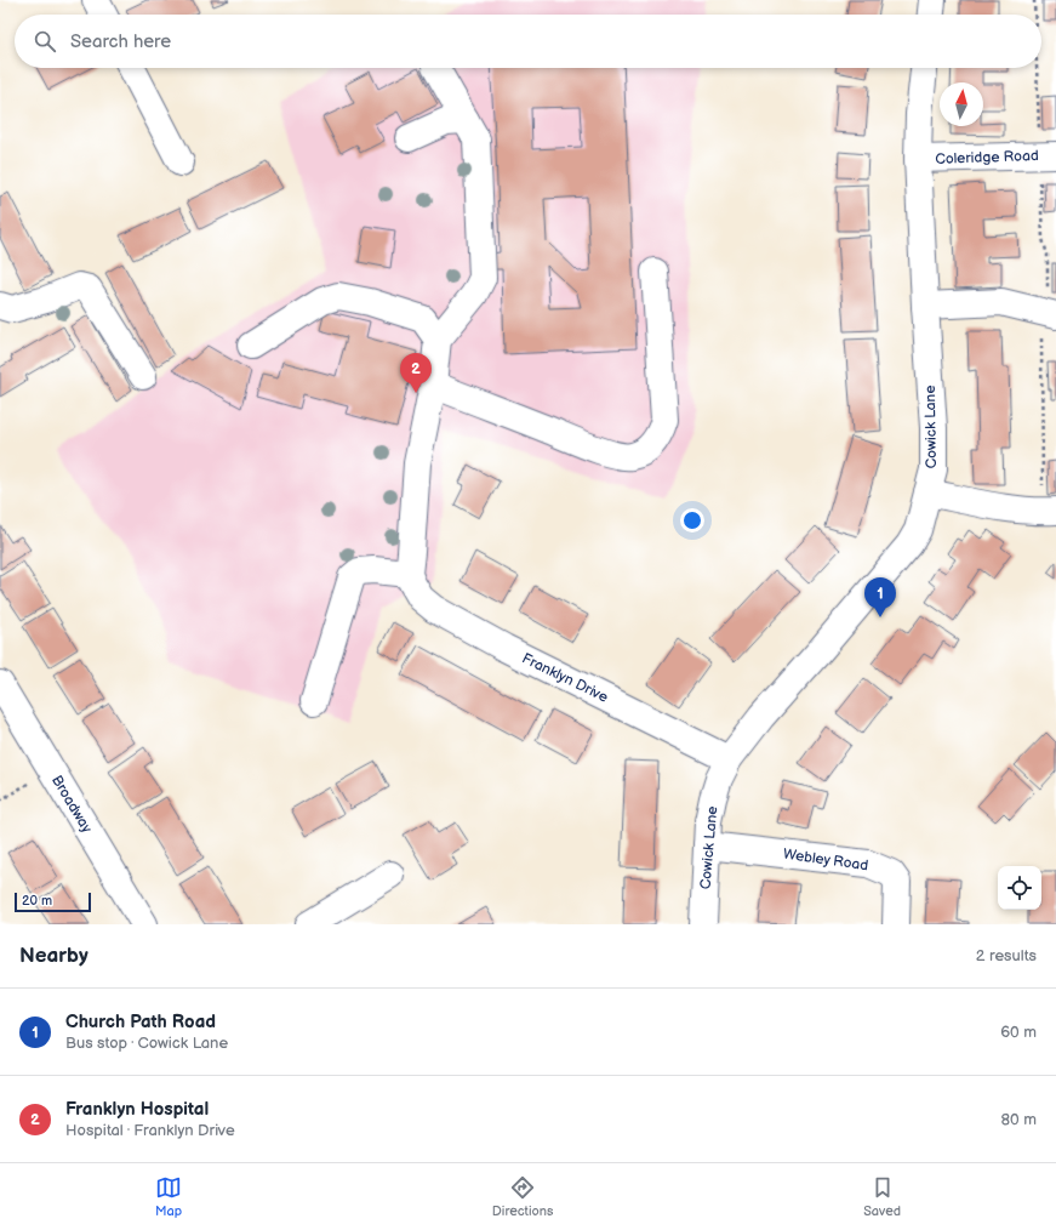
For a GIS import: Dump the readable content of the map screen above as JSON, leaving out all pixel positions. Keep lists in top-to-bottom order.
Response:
{
  "streets": {
    "street": [
      "Coleridge Road",
      "Cowick Lane",
      "Franklyn Drive",
      "Broadway",
      "Webley Road"
    ]
  },
  "crossings": [
    ["Coleridge Road", "Cowick Lane"],
    ["Cowick Lane", "Franklyn Drive"],
    ["Cowick Lane", "Webley Road"]
  ],
  "scale_bar": "20 m",
  "north": "top",
  "page": {
    "search": "Search here",
    "pins": ["2", "1"],
    "scale": "20 m",
    "heading": ["Nearby", "2 results"],
    "list": [
      {
        "mark": "1",
        "name": "Church Path Road",
        "note": "Bus stop · Cowick Lane",
        "value": "60 m"
      },
      {
        "mark": "2",
        "name": "Franklyn Hospital",
        "note": "Hospital · Franklyn Drive",
        "value": "80 m"
      }
    ],
    "nav": ["Map", "Directions", "Saved"]
  }
}
